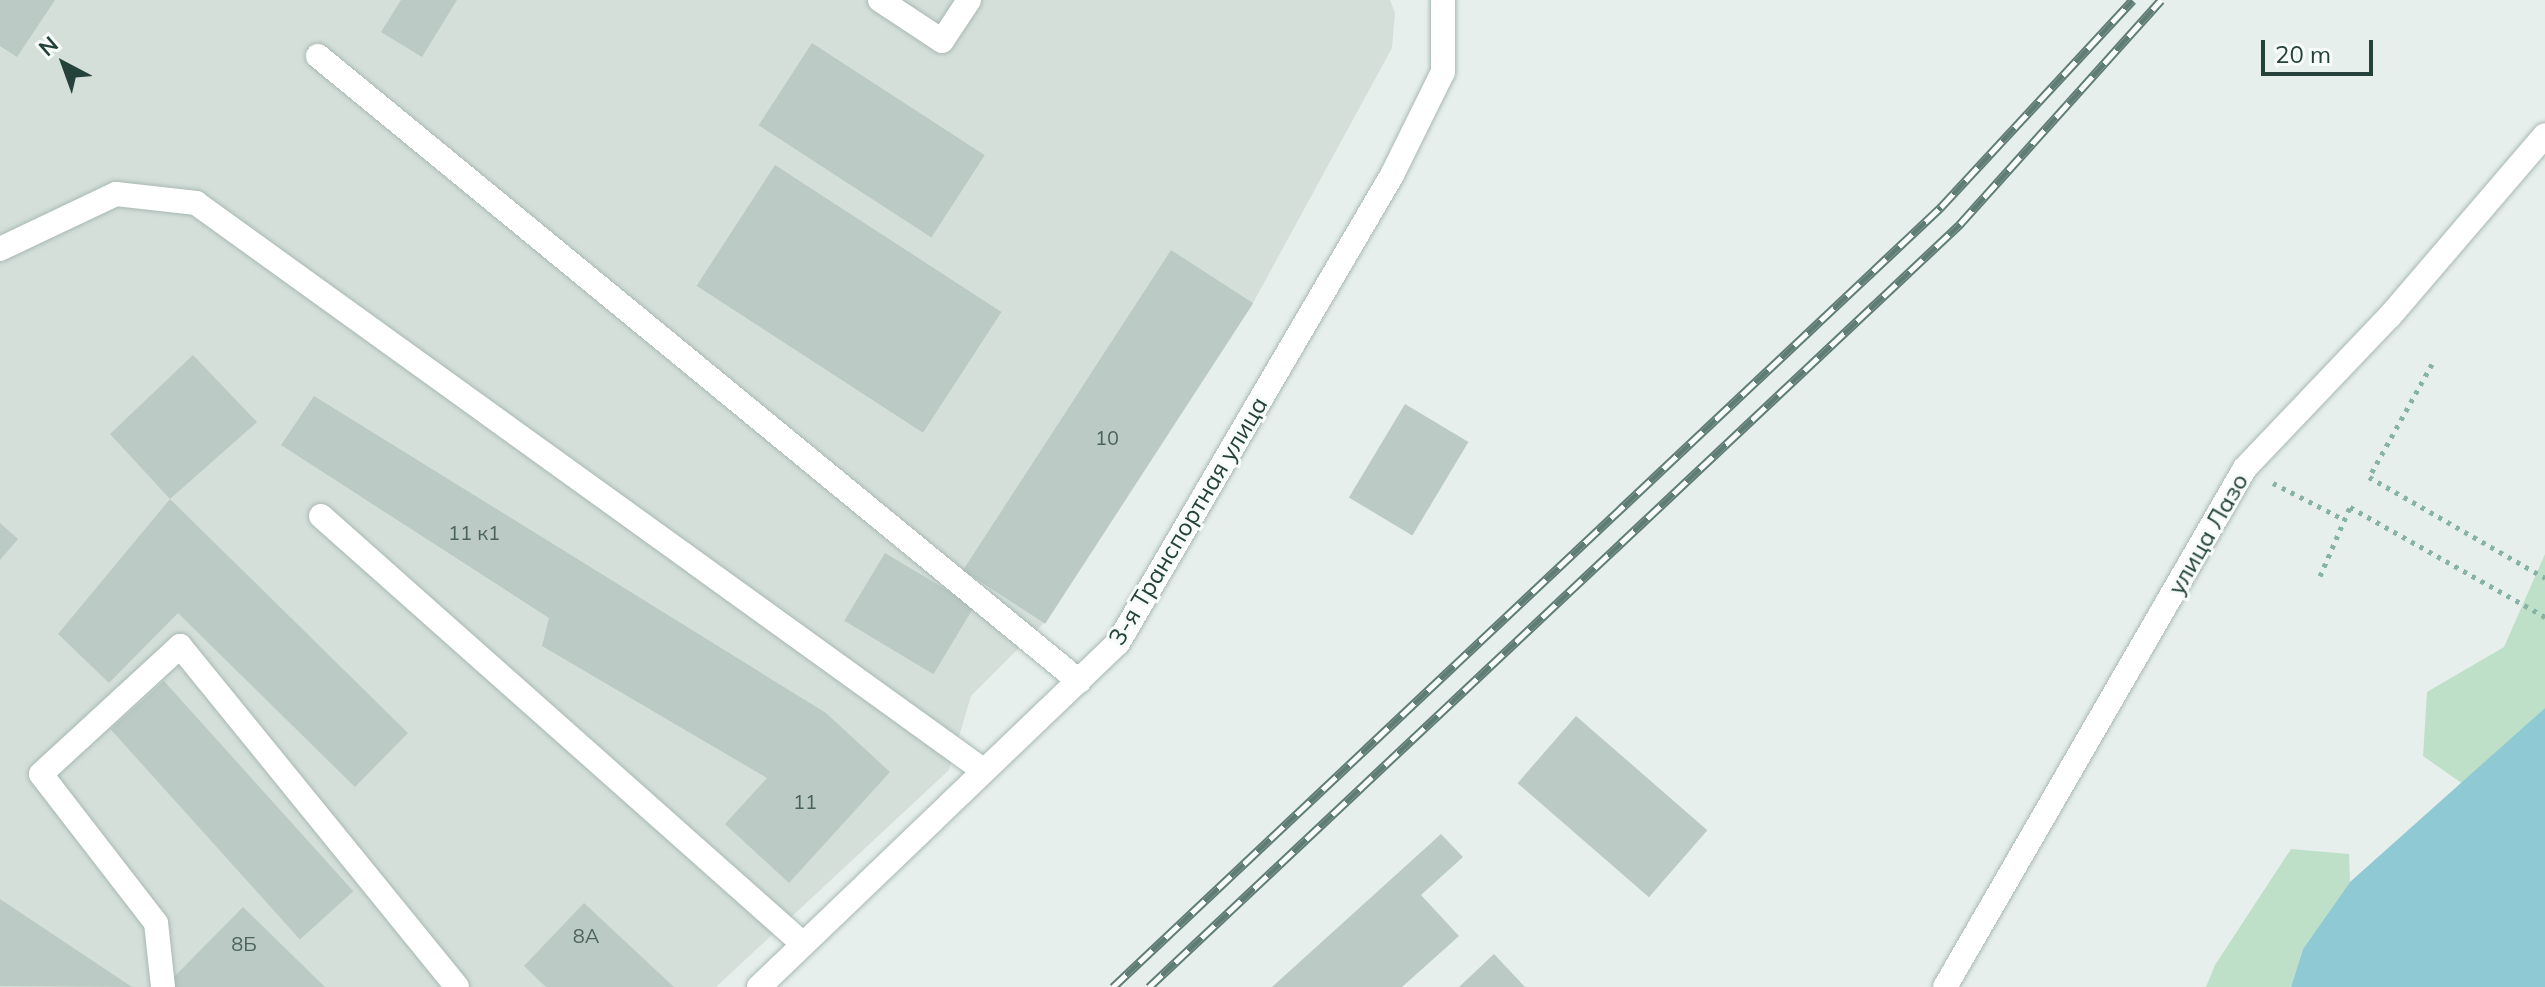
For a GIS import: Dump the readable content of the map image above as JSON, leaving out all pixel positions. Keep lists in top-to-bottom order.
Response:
{
  "streets": {
    "street": ["3-я Транспортная улица", "улица Лазо"]
  },
  "house_numbers": [
    "10",
    "11 к1",
    "11",
    "8А",
    "8Б"
  ],
  "scale_bar": "20 m",
  "north": "top left"
}
